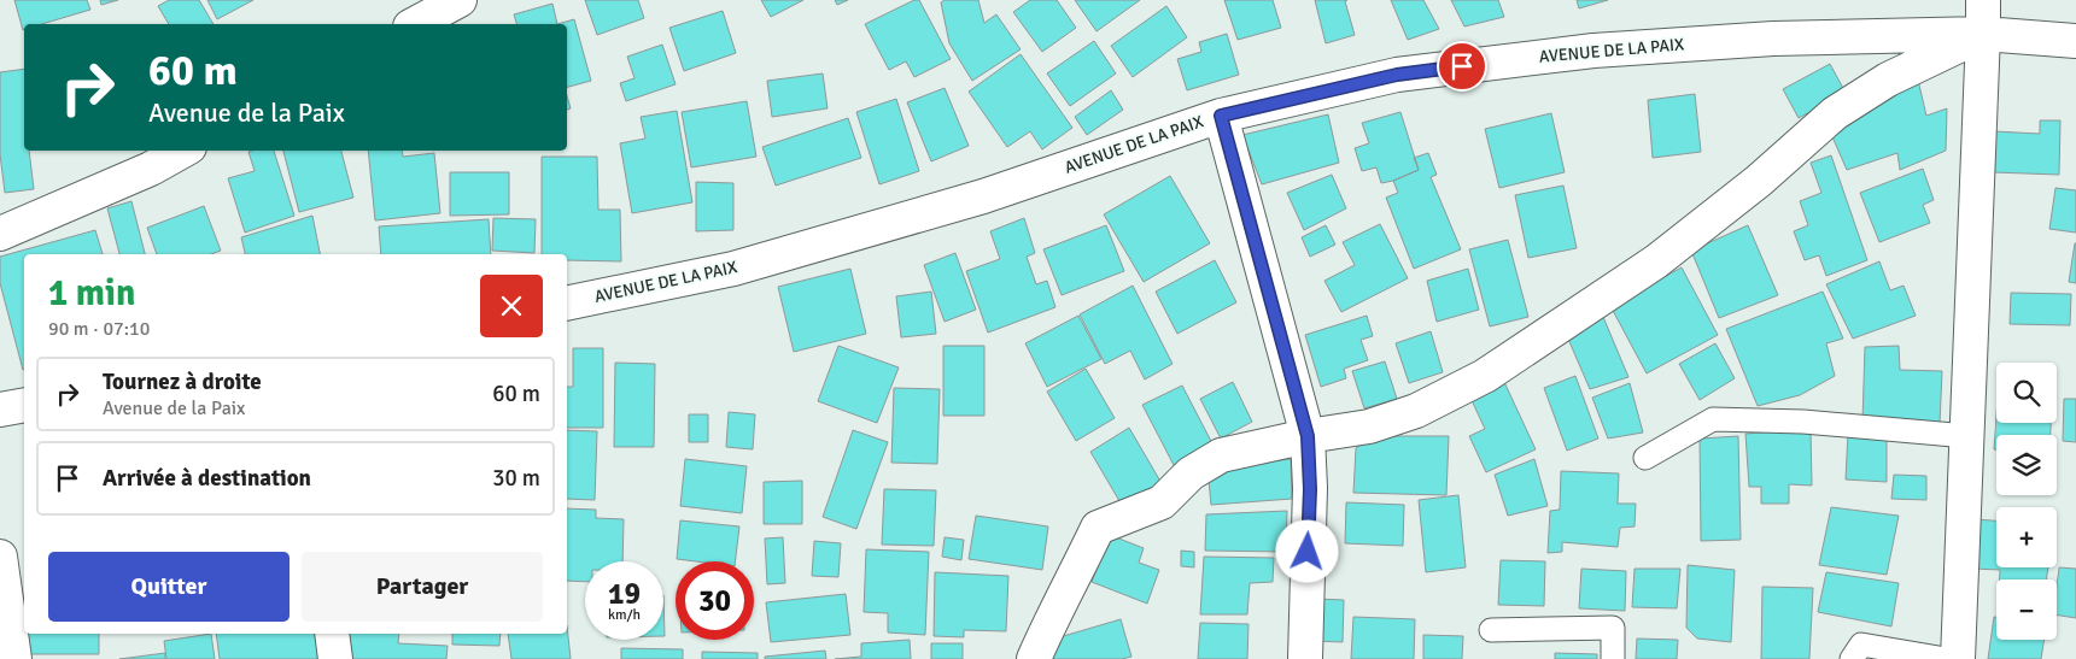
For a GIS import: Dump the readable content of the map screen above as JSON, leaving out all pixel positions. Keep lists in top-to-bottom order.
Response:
{
  "streets": {
    "street": ["AVENUE DE LA PAIX"]
  },
  "page": {
    "turn": ["60 m", "Avenue de la Paix"],
    "heading": ["1 min", "90 m · 07:10"],
    "list": [
      {
        "name": "Tournez à droite",
        "note": "Avenue de la Paix",
        "value": "60 m"
      },
      {
        "name": "Arrivée à destination",
        "value": "30 m"
      }
    ],
    "map_buttons": ["+", "−"],
    "buttons": ["Quitter", "Partager"],
    "speed": "19 km/h",
    "limit": "30"
  }
}
